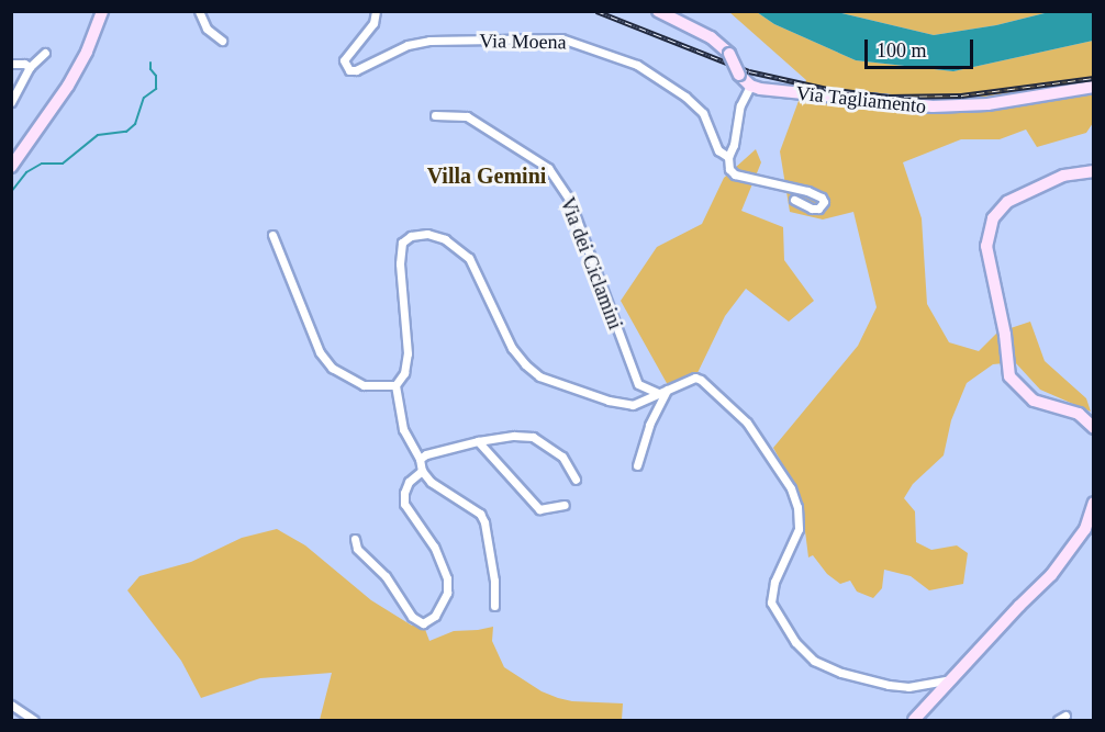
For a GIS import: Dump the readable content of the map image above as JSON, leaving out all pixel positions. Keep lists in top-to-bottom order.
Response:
{
  "streets": {
    "street": ["Via Moena", "Via Tagliamento", "Via dei Ciclamini"]
  },
  "districts": ["Villa Gemini"],
  "scale_bar": "100 m"
}
